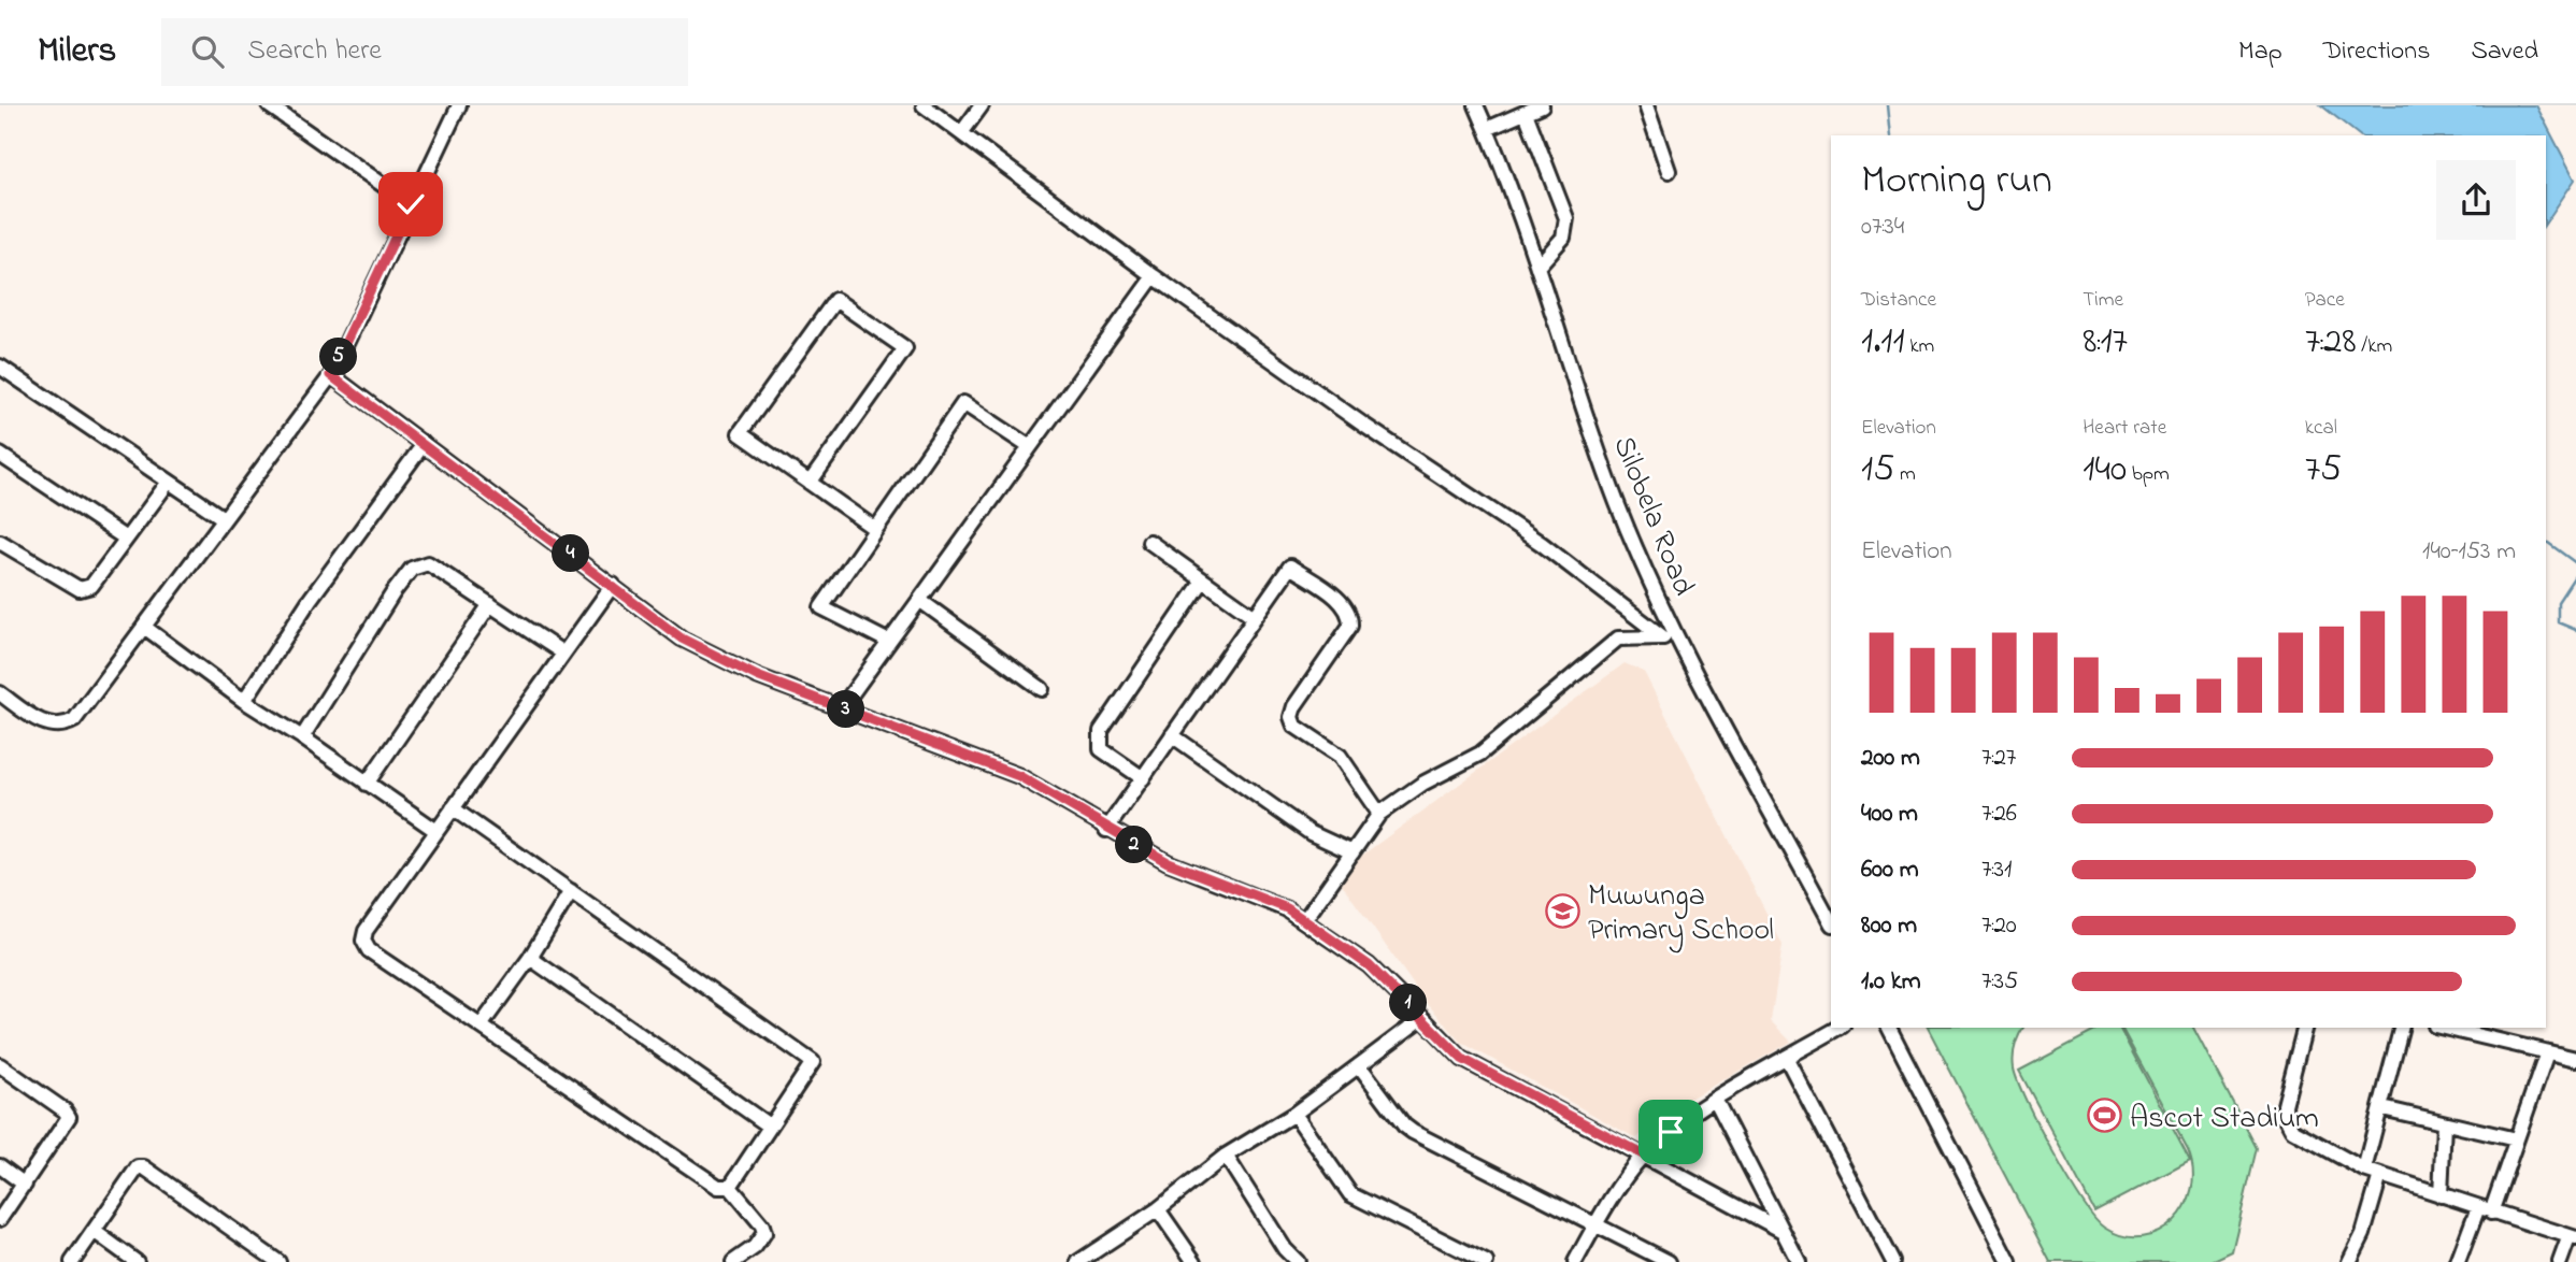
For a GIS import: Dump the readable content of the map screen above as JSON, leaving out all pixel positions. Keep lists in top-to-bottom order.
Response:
{
  "streets": {
    "street": ["Silobela Road"]
  },
  "places": {
    "school or university": ["Muwunga Primary School"],
    "sports": ["Ascot Stadium"]
  },
  "page": {
    "header": "Milers",
    "search": "Search here",
    "nav": ["Map", "Directions", "Saved"],
    "heading": ["Morning run", "07:34"],
    "stats": [
      ["Distance", "1.11 km"],
      ["Time", "8:17"],
      ["Pace", "7:28 /km"],
      ["Elevation", "15 m"],
      ["Heart rate", "140 bpm"],
      ["kcal", "75"]
    ],
    "pins": [
      "5",
      "4",
      "3",
      "2",
      "1"
    ],
    "chart": ["Elevation", "140–153 m"],
    "list": [
      {
        "name": "200 m",
        "note": "7:27"
      },
      {
        "name": "400 m",
        "note": "7:26"
      },
      {
        "name": "600 m",
        "note": "7:31"
      },
      {
        "name": "800 m",
        "note": "7:20"
      },
      {
        "name": "1.0 km",
        "note": "7:35"
      }
    ]
  }
}
